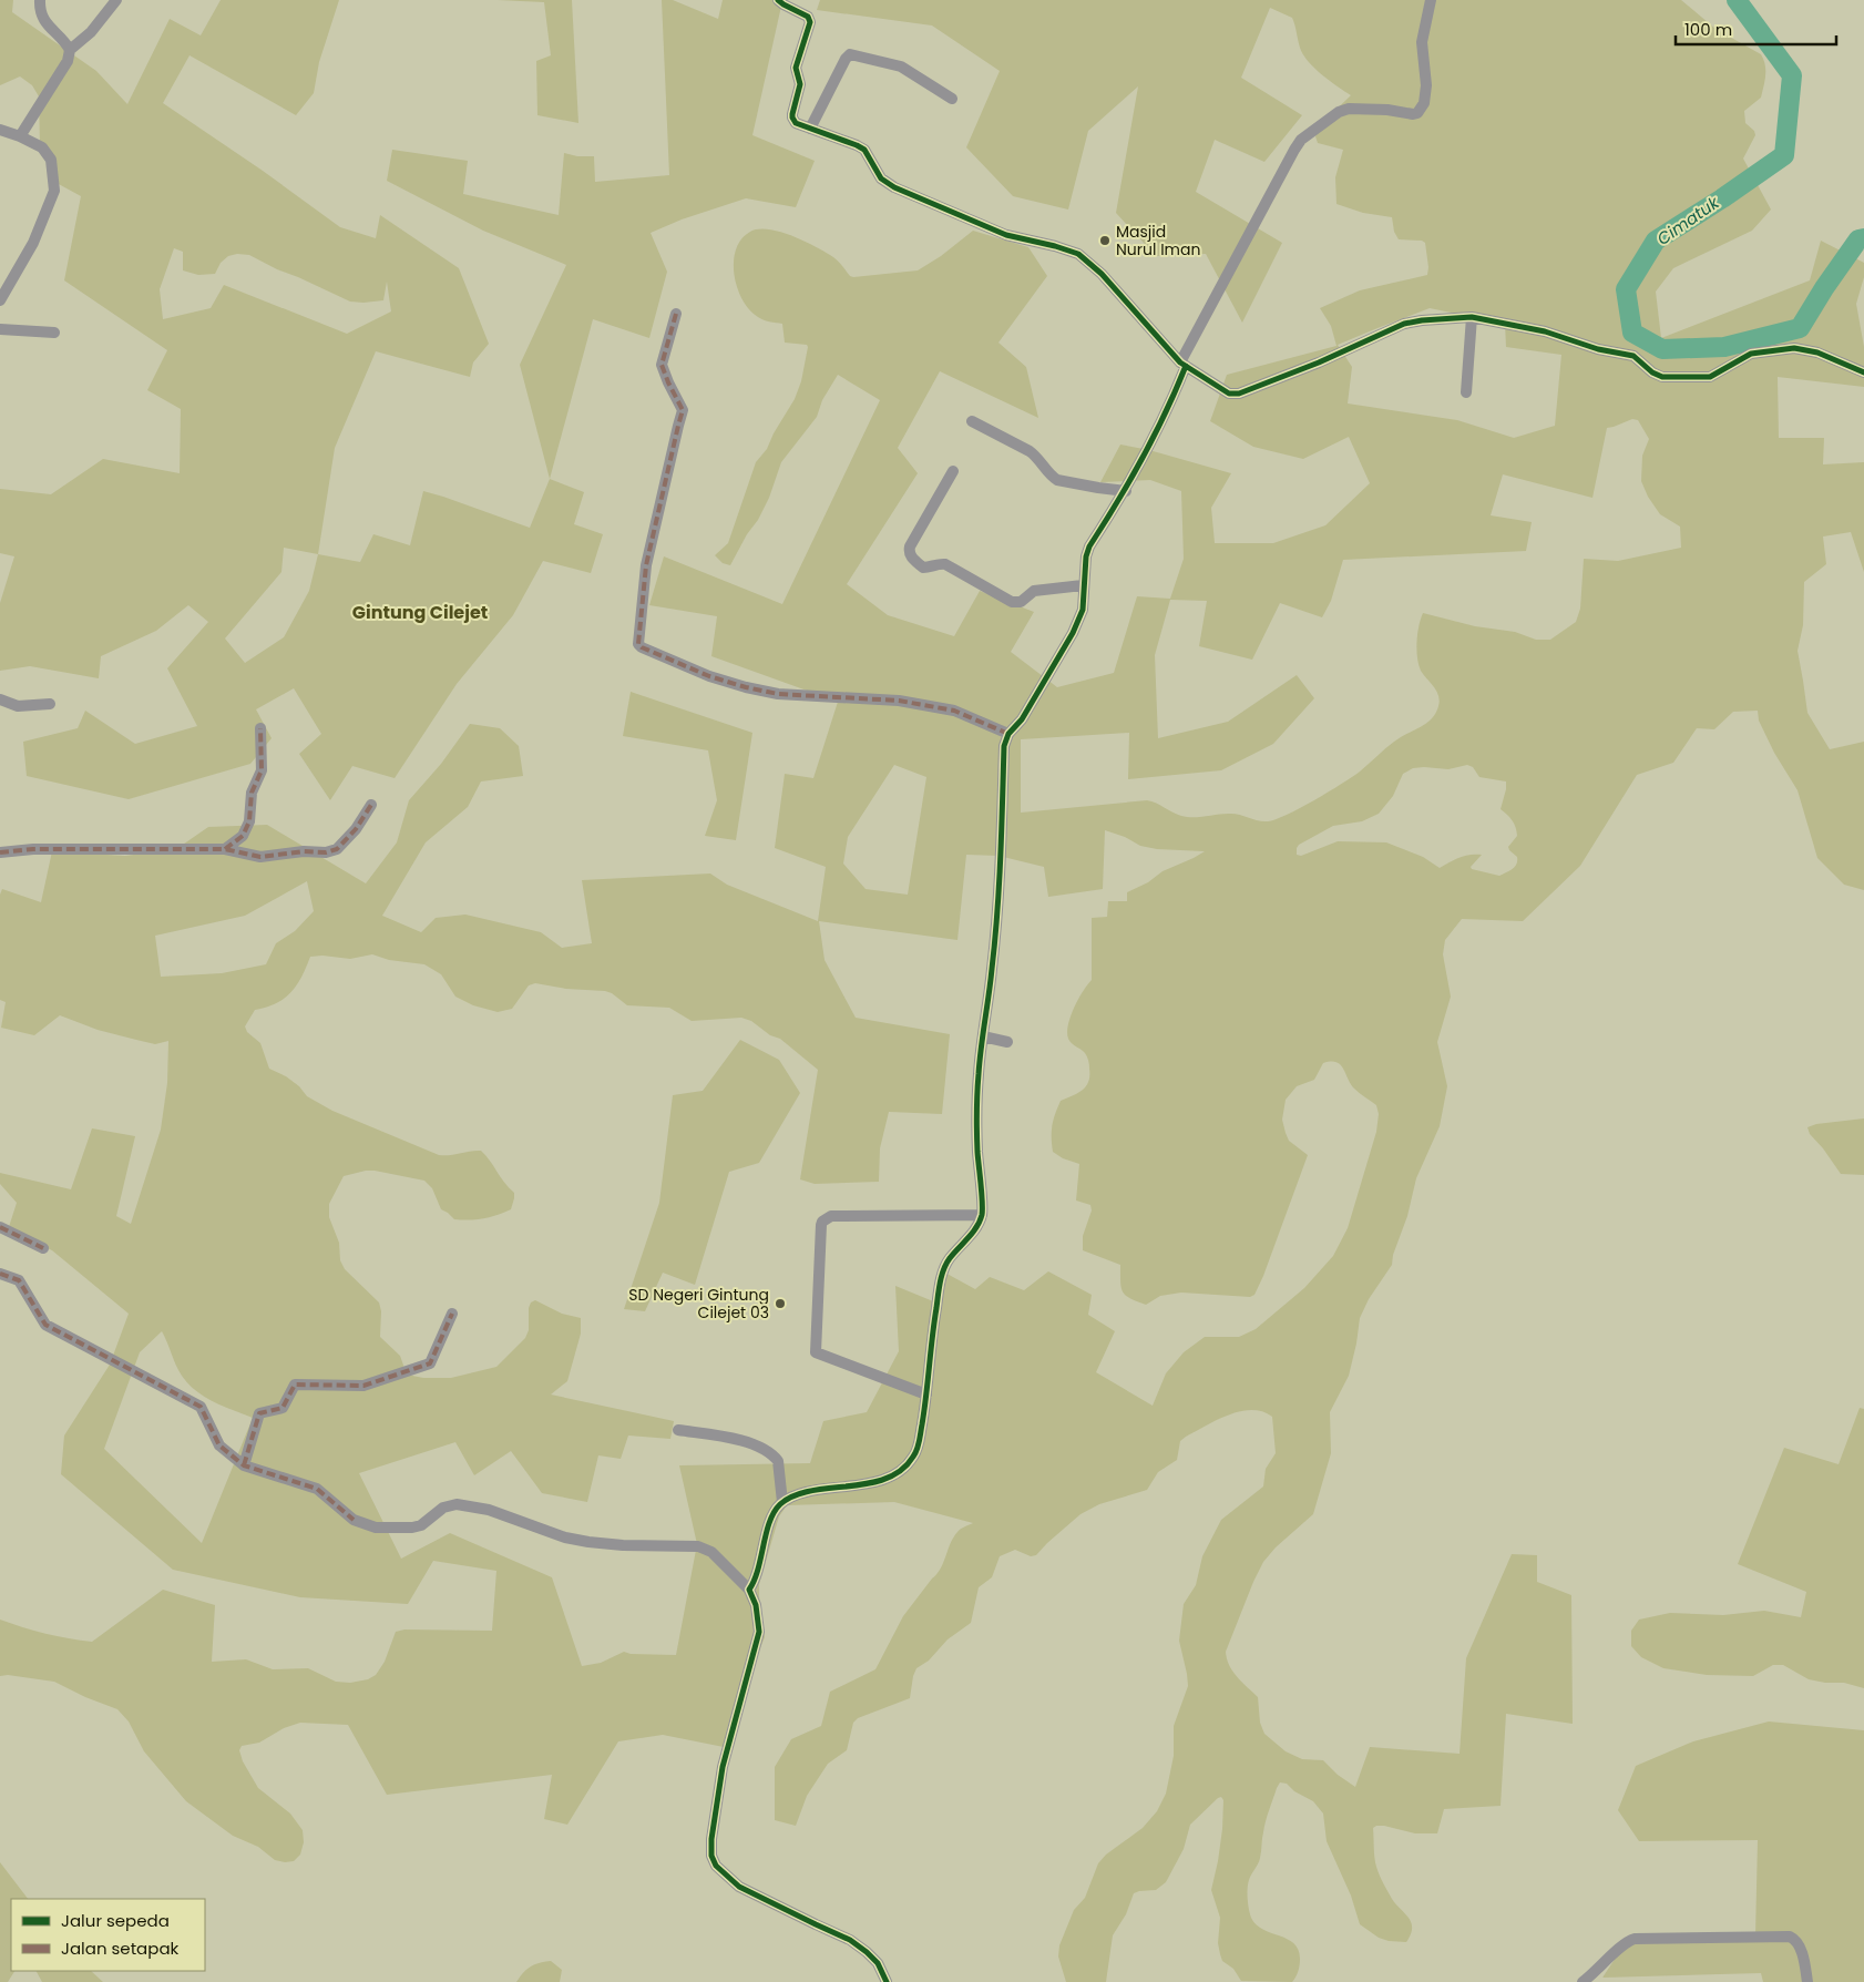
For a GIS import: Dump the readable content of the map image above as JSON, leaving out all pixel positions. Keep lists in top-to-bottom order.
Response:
{
  "districts": ["Gintung Cilejet"],
  "water": ["Cimatuk"],
  "places": ["Masjid Nurul Iman", "SD Negeri Gintung Cilejet 03"],
  "legend": ["Jalur sepeda", "Jalan setapak"],
  "scale_bar": "100 m"
}
